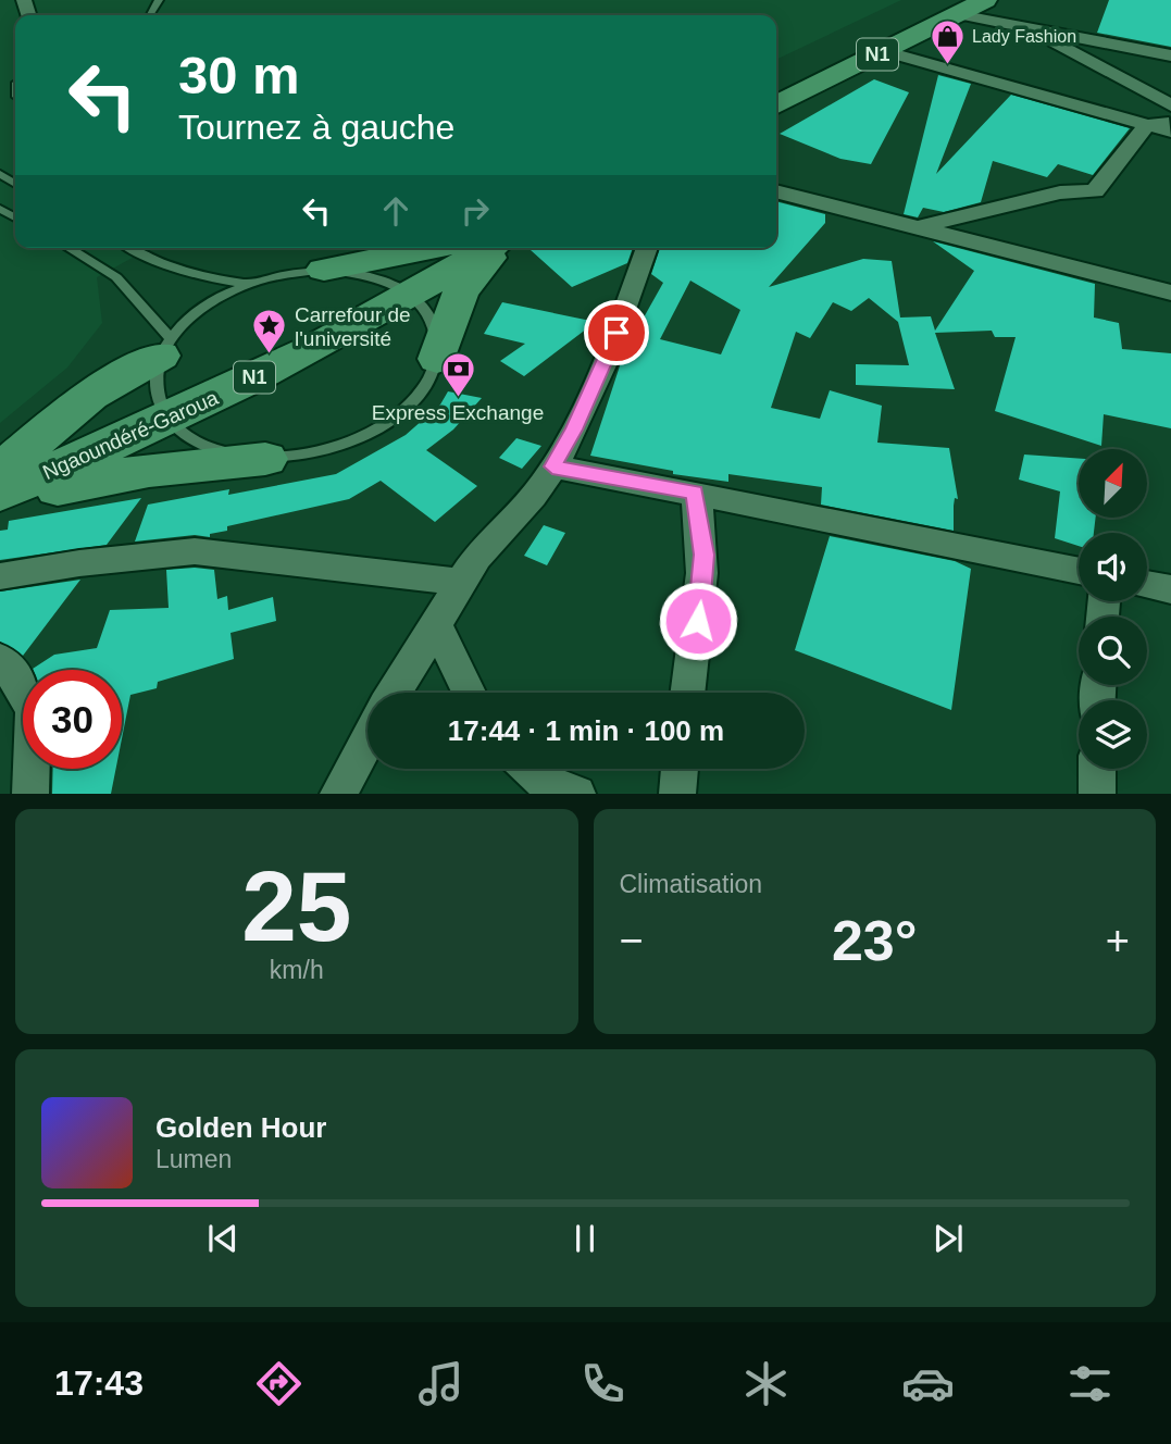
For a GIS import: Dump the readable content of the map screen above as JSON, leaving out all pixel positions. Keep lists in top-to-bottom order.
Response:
{
  "streets": {
    "highway": ["N1", "Ngaoundéré-Garoua"]
  },
  "places": {
    "shop": ["Lady Fashion"],
    "place": ["Carrefour de l'université"],
    "bank": ["Express Exchange"]
  },
  "north": "top right",
  "page": {
    "turn": ["30 m", "Tournez à gauche"],
    "limit": "30",
    "trip": "17:44 · 1 min · 100 m",
    "tile": [
      ["25", "km/h"],
      "Climatisation"
    ],
    "heat": ["−", "23°", "+"],
    "song": ["Golden Hour", "Lumen"],
    "tabs": "17:43"
  }
}
